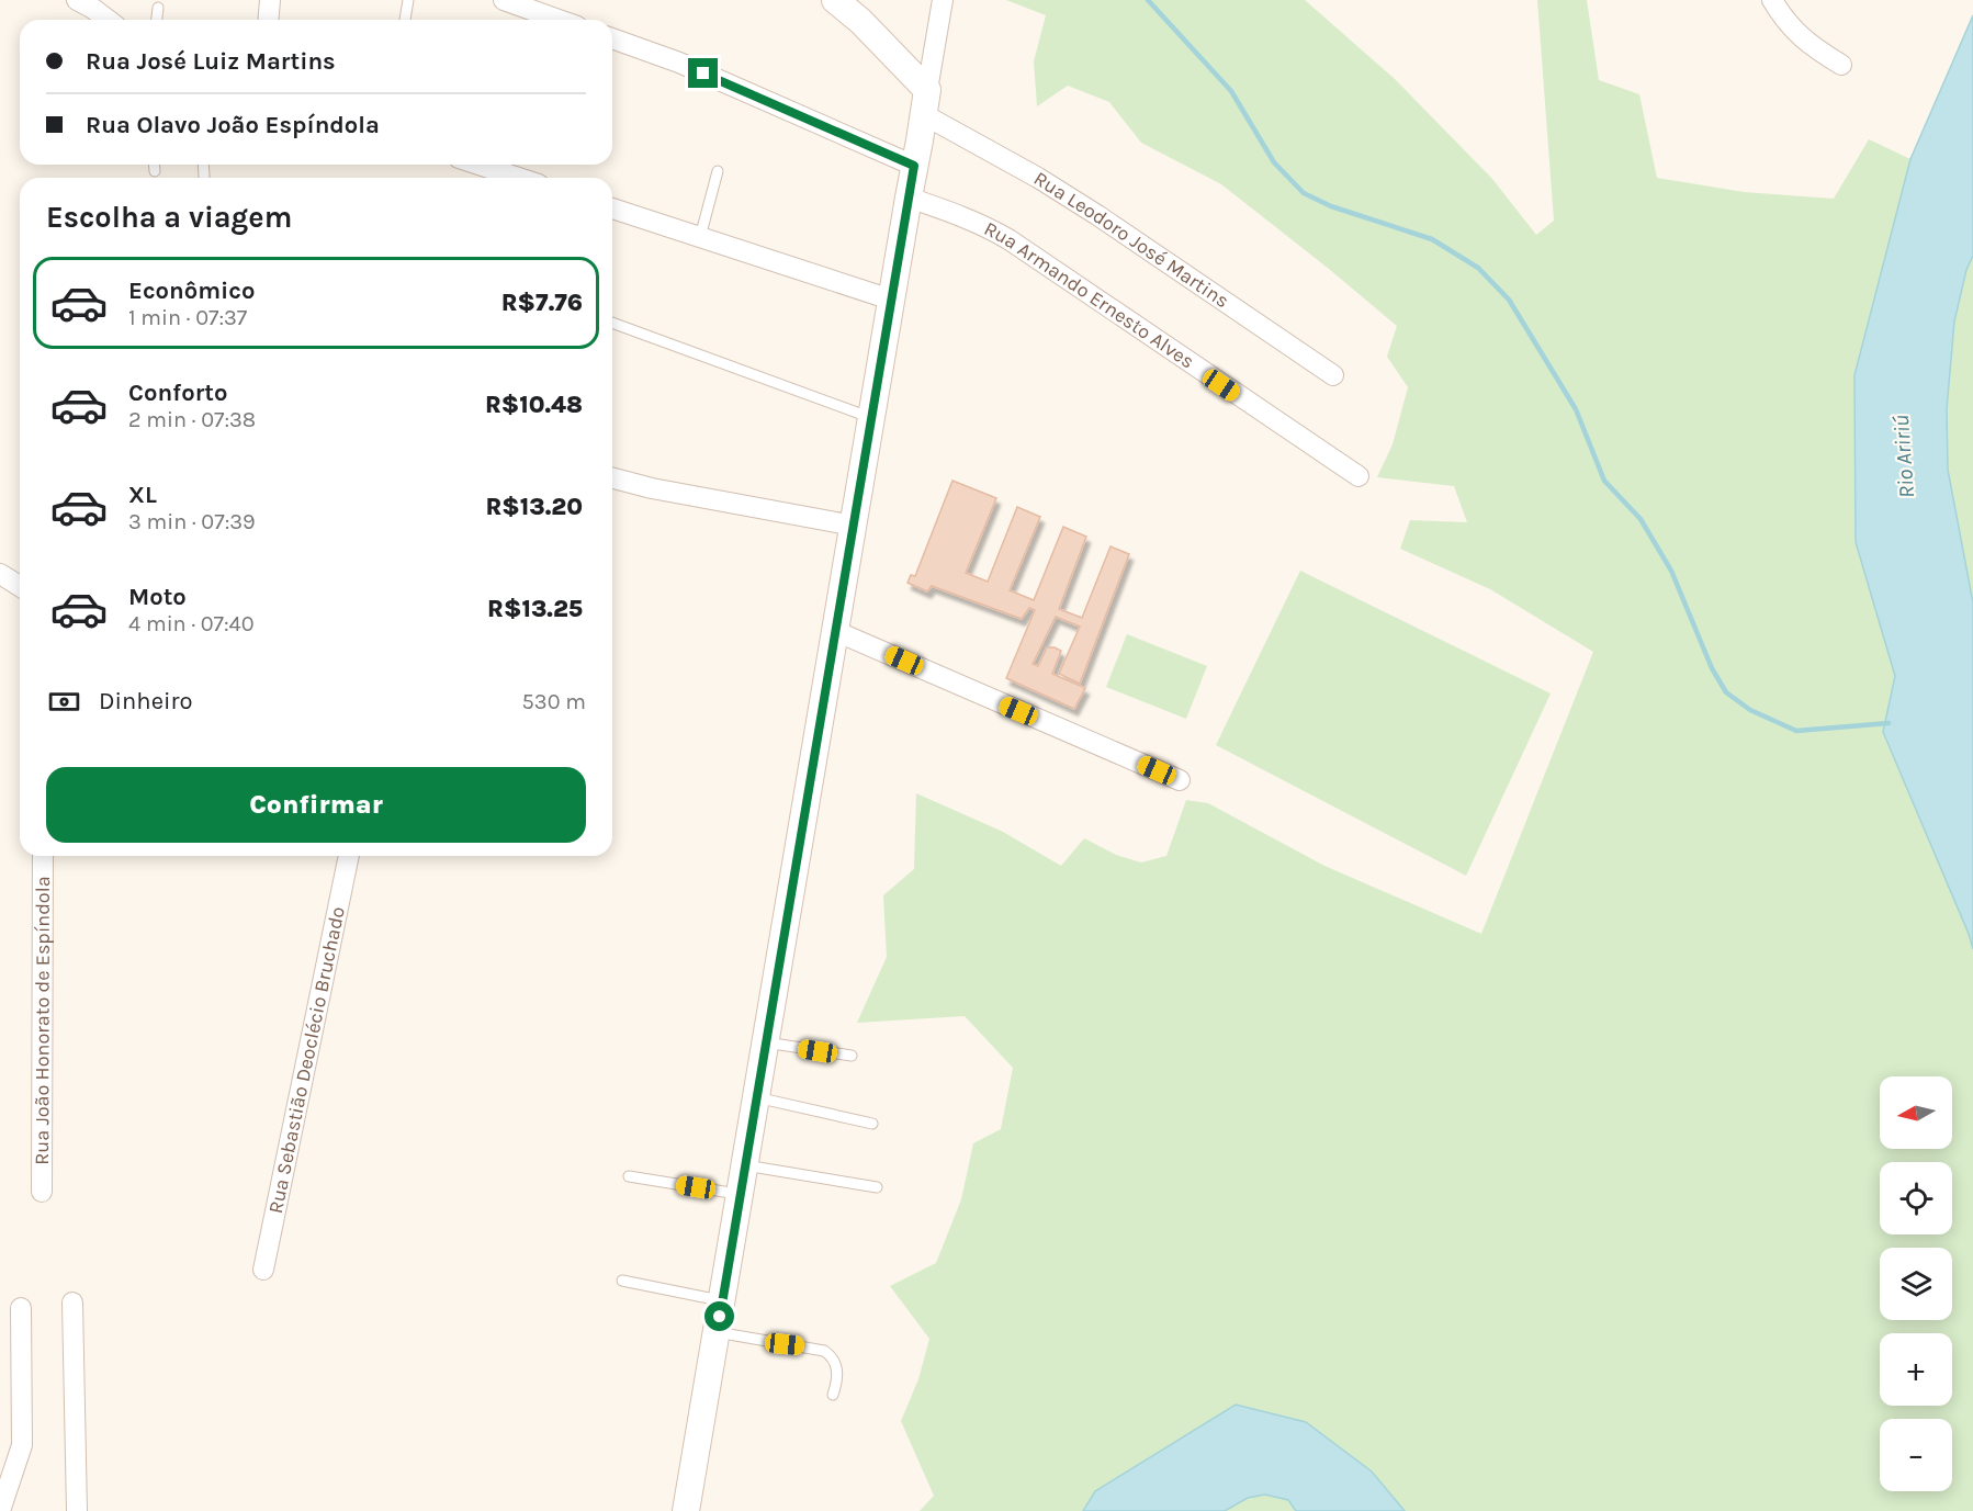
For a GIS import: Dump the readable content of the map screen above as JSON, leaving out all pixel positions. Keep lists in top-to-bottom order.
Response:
{
  "streets": {
    "street": [
      "Rua Leodoro José Martins",
      "Rua Armando Ernesto Alves",
      "Rua João Honorato de Espíndola",
      "Rua Sebastião Deoclécio Bruchado"
    ]
  },
  "water": ["Rio Aririú"],
  "north": "left",
  "page": {
    "banner": ["Rua José Luiz Martins", "Rua Olavo João Espíndola"],
    "heading": "Escolha a viagem",
    "list": [
      {
        "name": "Econômico",
        "note": "1 min · 07:37",
        "value": "R$7.76"
      },
      {
        "name": "Conforto",
        "note": "2 min · 07:38",
        "value": "R$10.48"
      },
      {
        "name": "XL",
        "note": "3 min · 07:39",
        "value": "R$13.20"
      },
      {
        "name": "Moto",
        "note": "4 min · 07:40",
        "value": "R$13.25"
      }
    ],
    "pay": ["Dinheiro", "530 m"],
    "buttons": "Confirmar",
    "map_buttons": ["+", "−"]
  }
}
